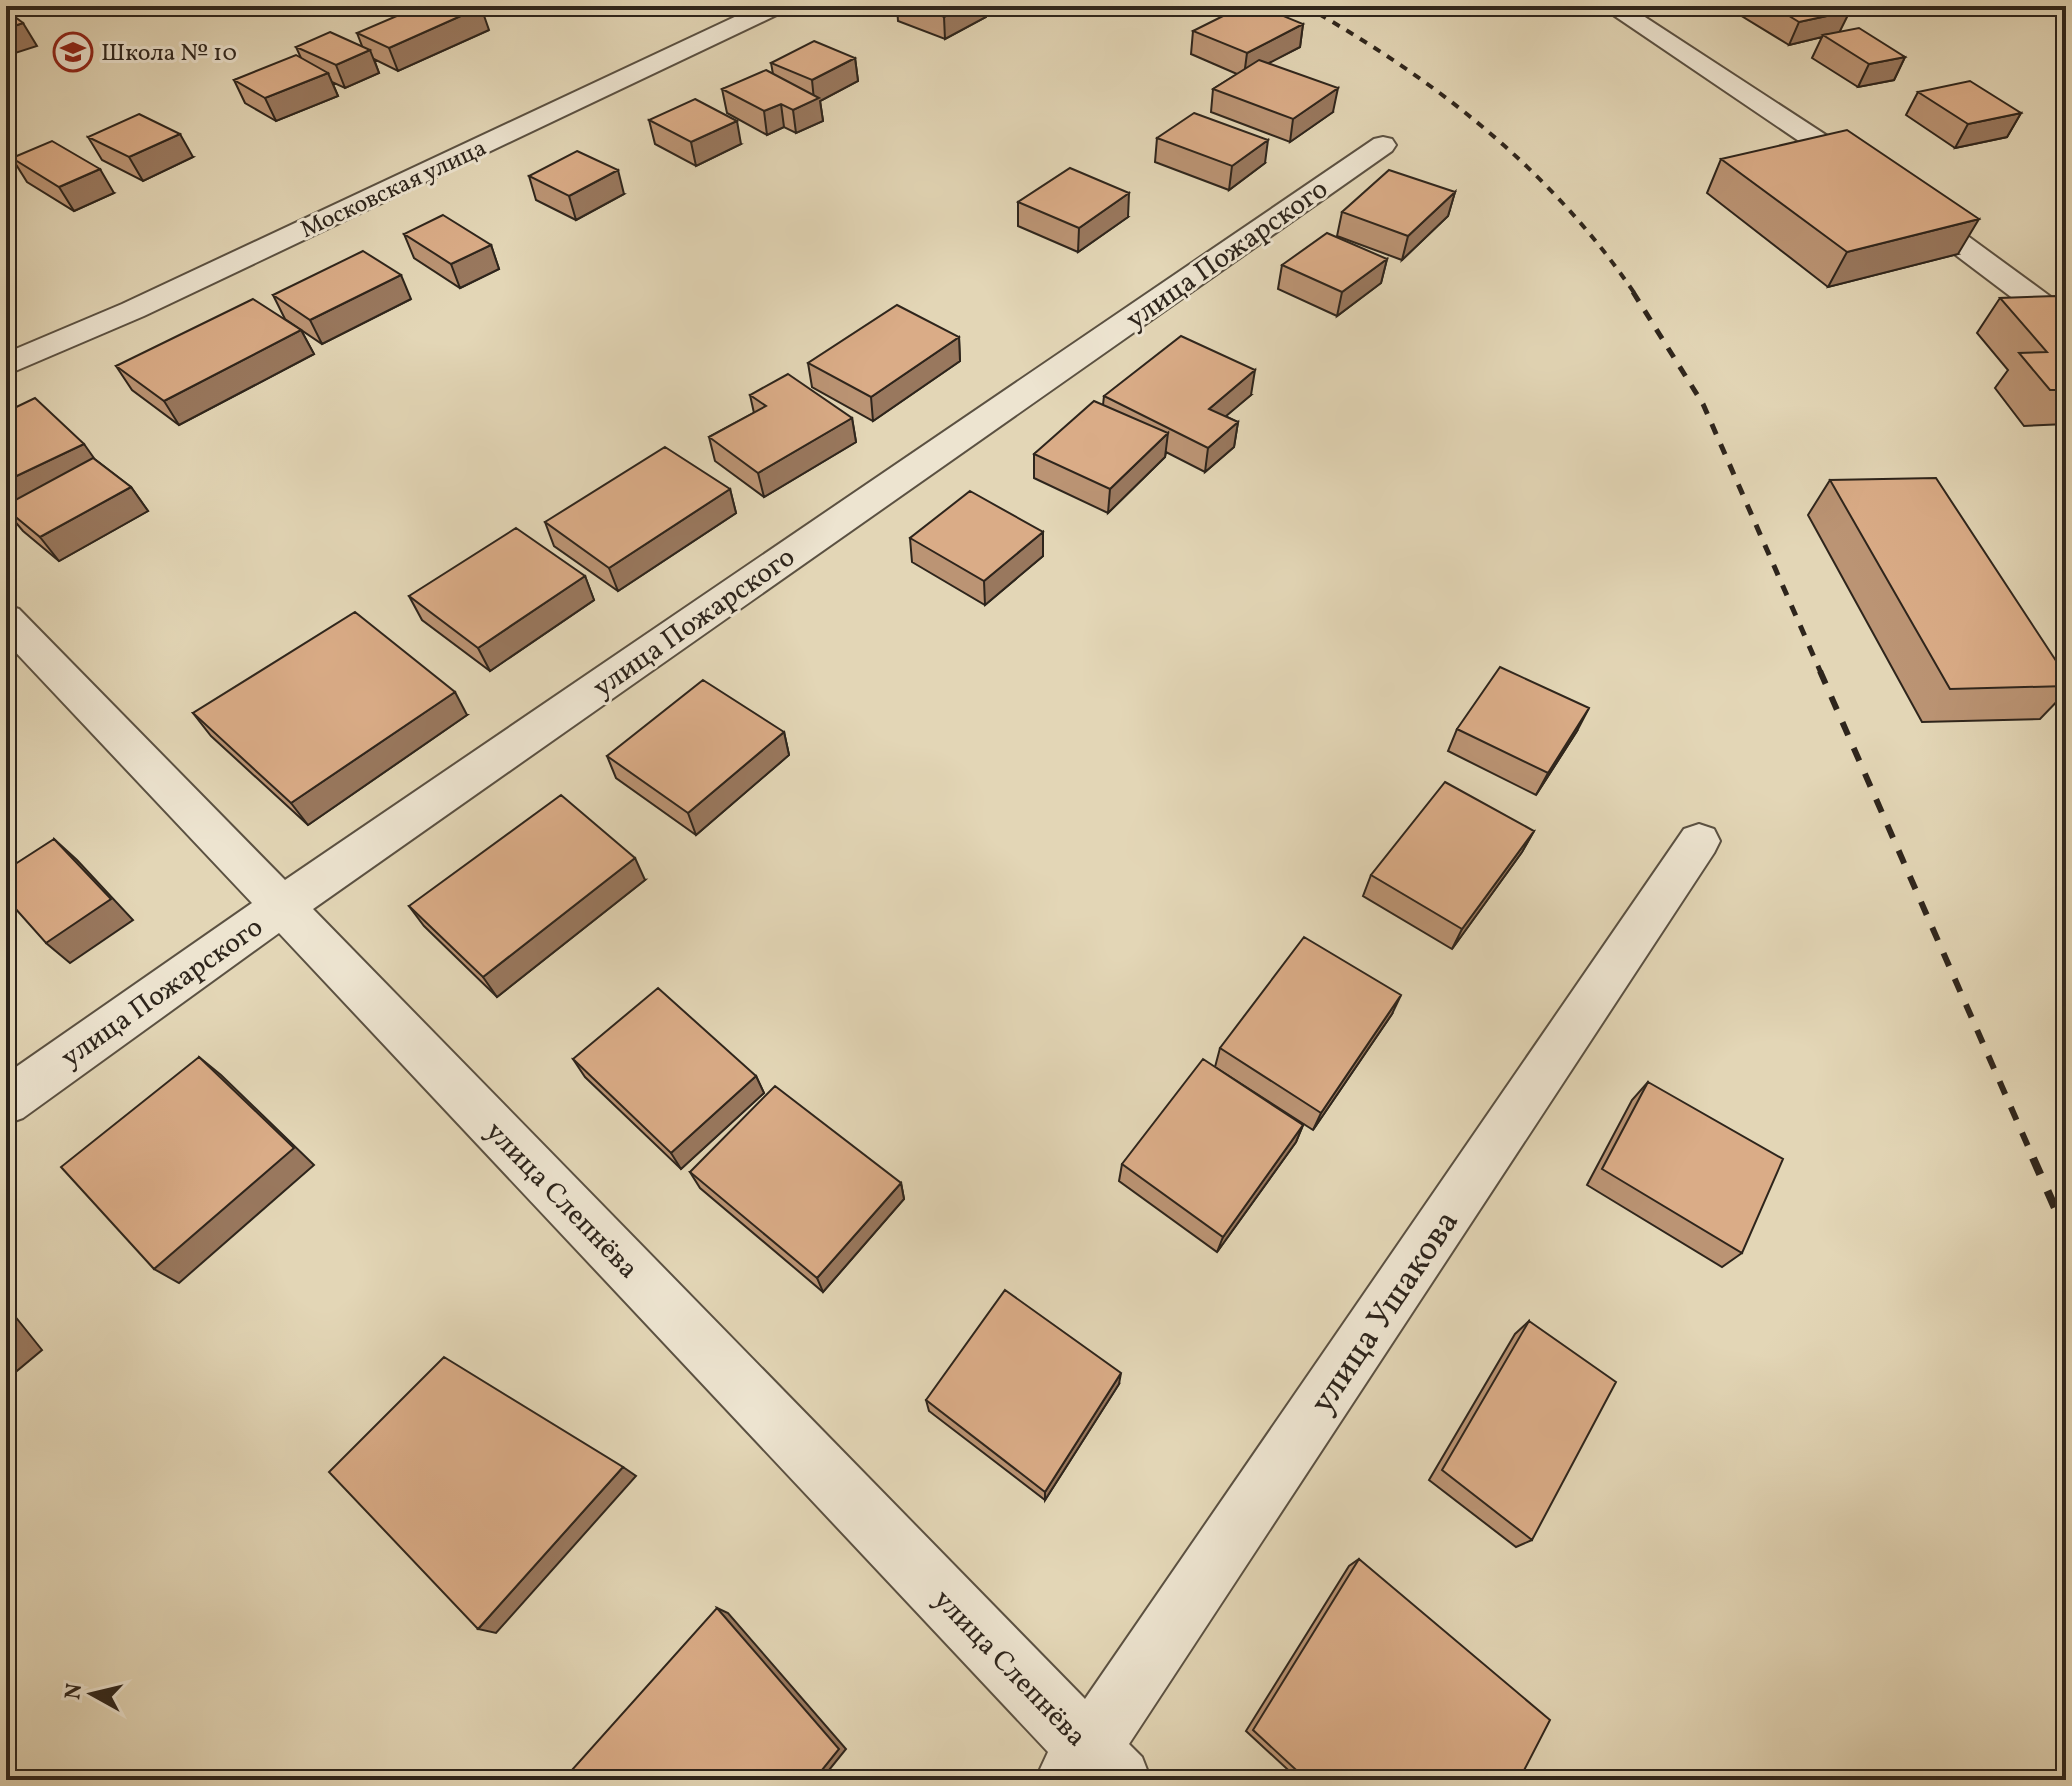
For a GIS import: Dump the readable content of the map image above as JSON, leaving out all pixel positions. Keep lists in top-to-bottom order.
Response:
{
  "streets": {
    "street": [
      "Московская улица",
      "улица Пожарского",
      "улица Слепнёва",
      "улица Ушакова"
    ]
  },
  "crossings": [
    ["улица Пожарского", "улица Слепнёва"],
    ["улица Слепнёва", "улица Ушакова"]
  ],
  "places": {
    "school or university": ["Школа № 10"]
  },
  "north": "left"
}
